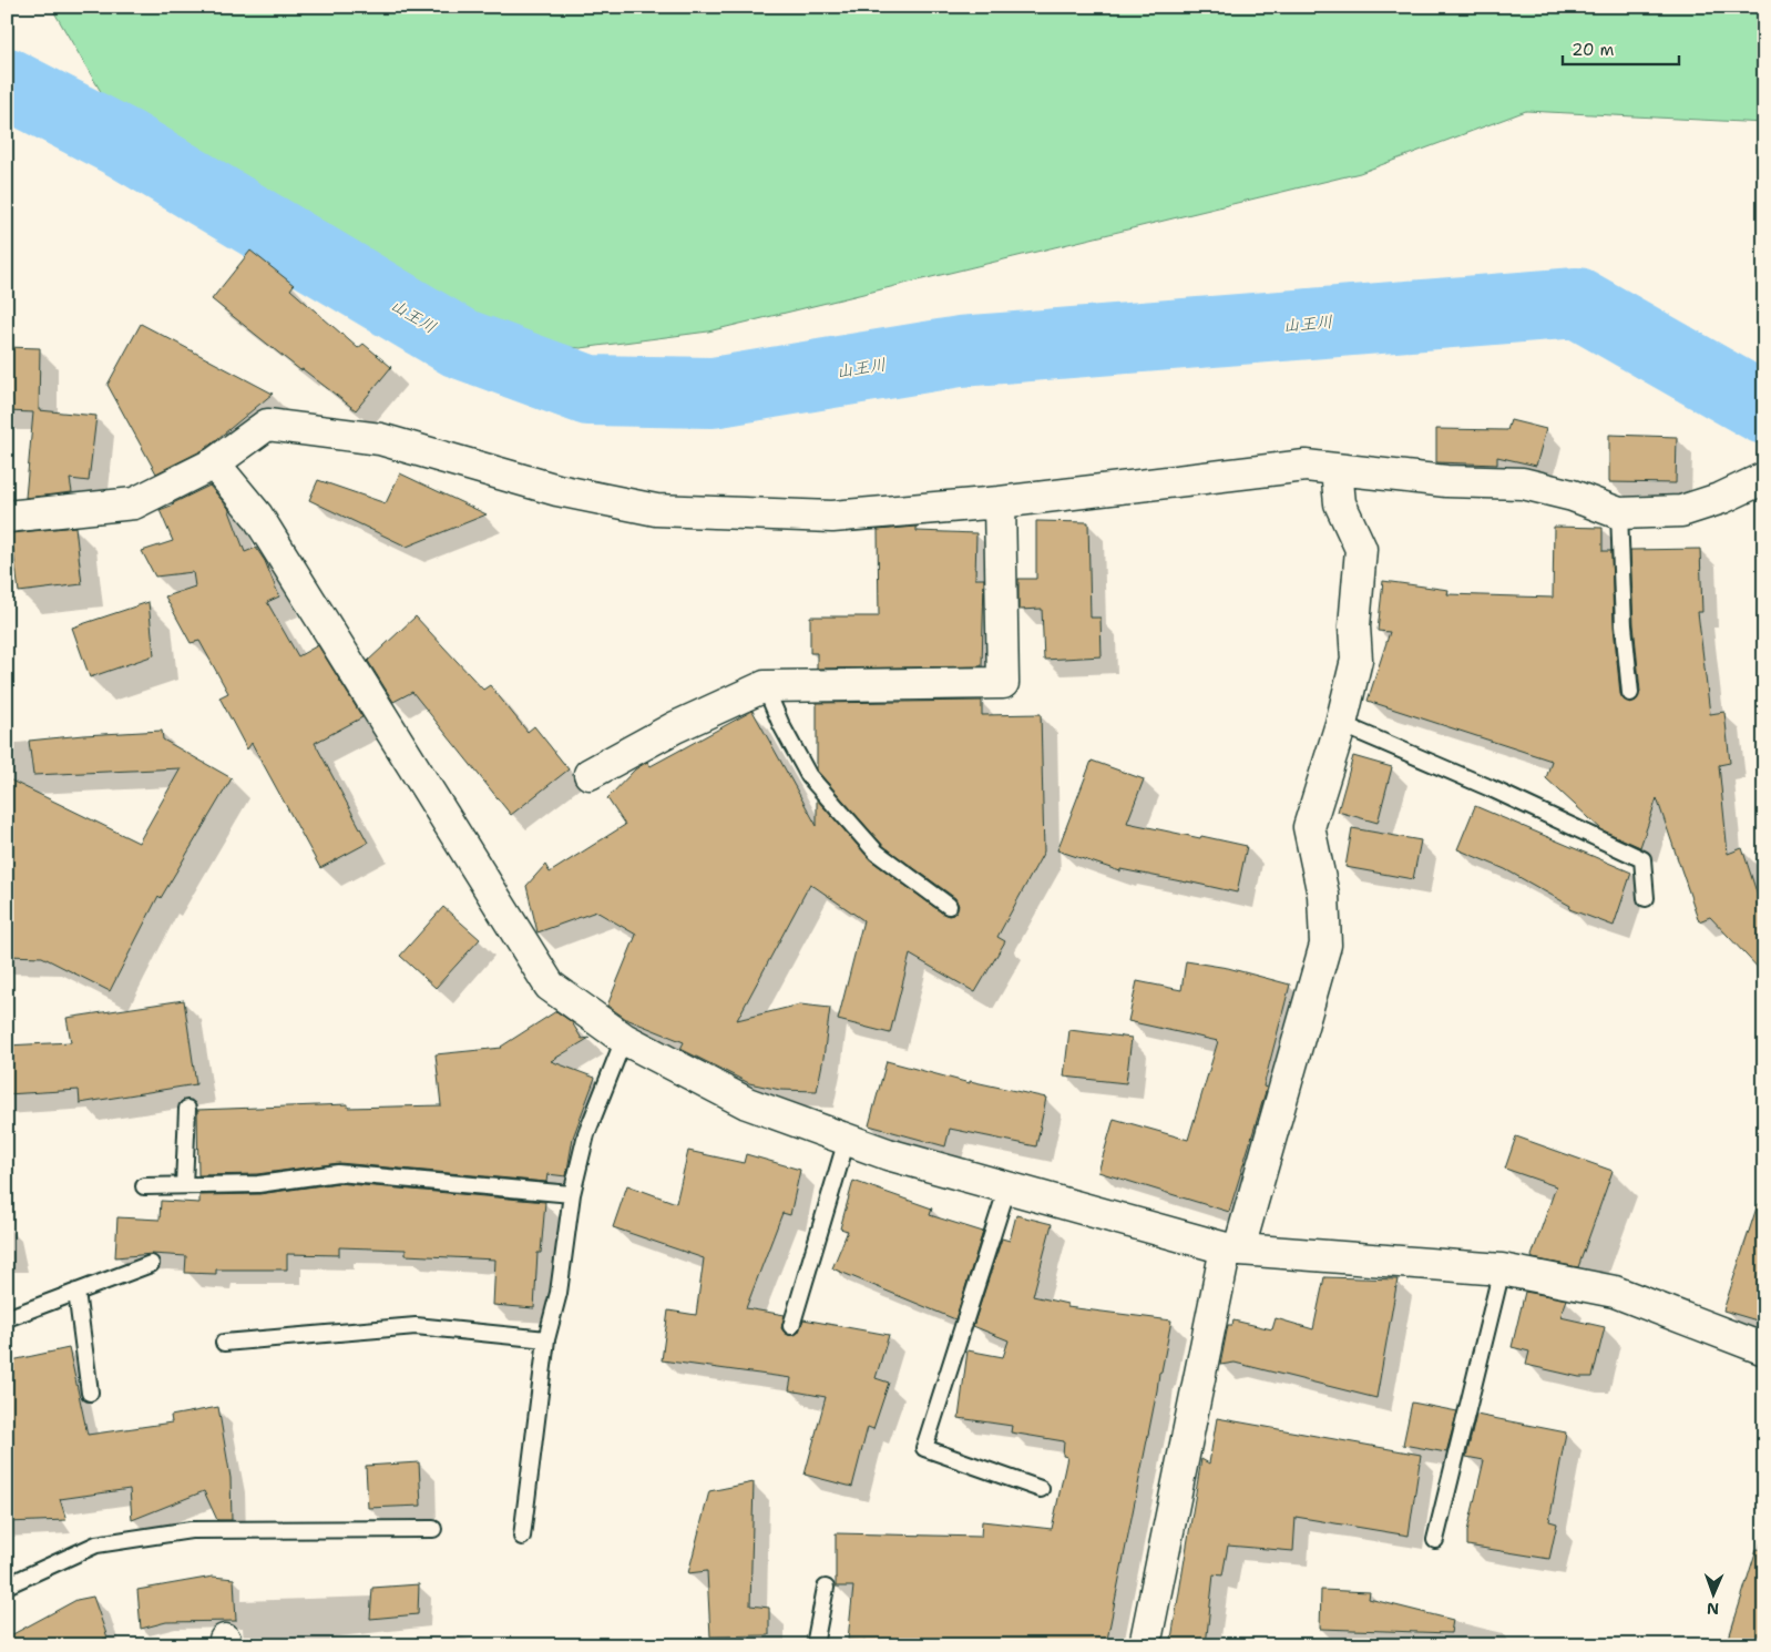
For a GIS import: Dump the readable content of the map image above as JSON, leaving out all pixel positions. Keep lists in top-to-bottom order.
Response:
{
  "water": ["山王川"],
  "scale_bar": "20 m",
  "north": "bottom"
}
